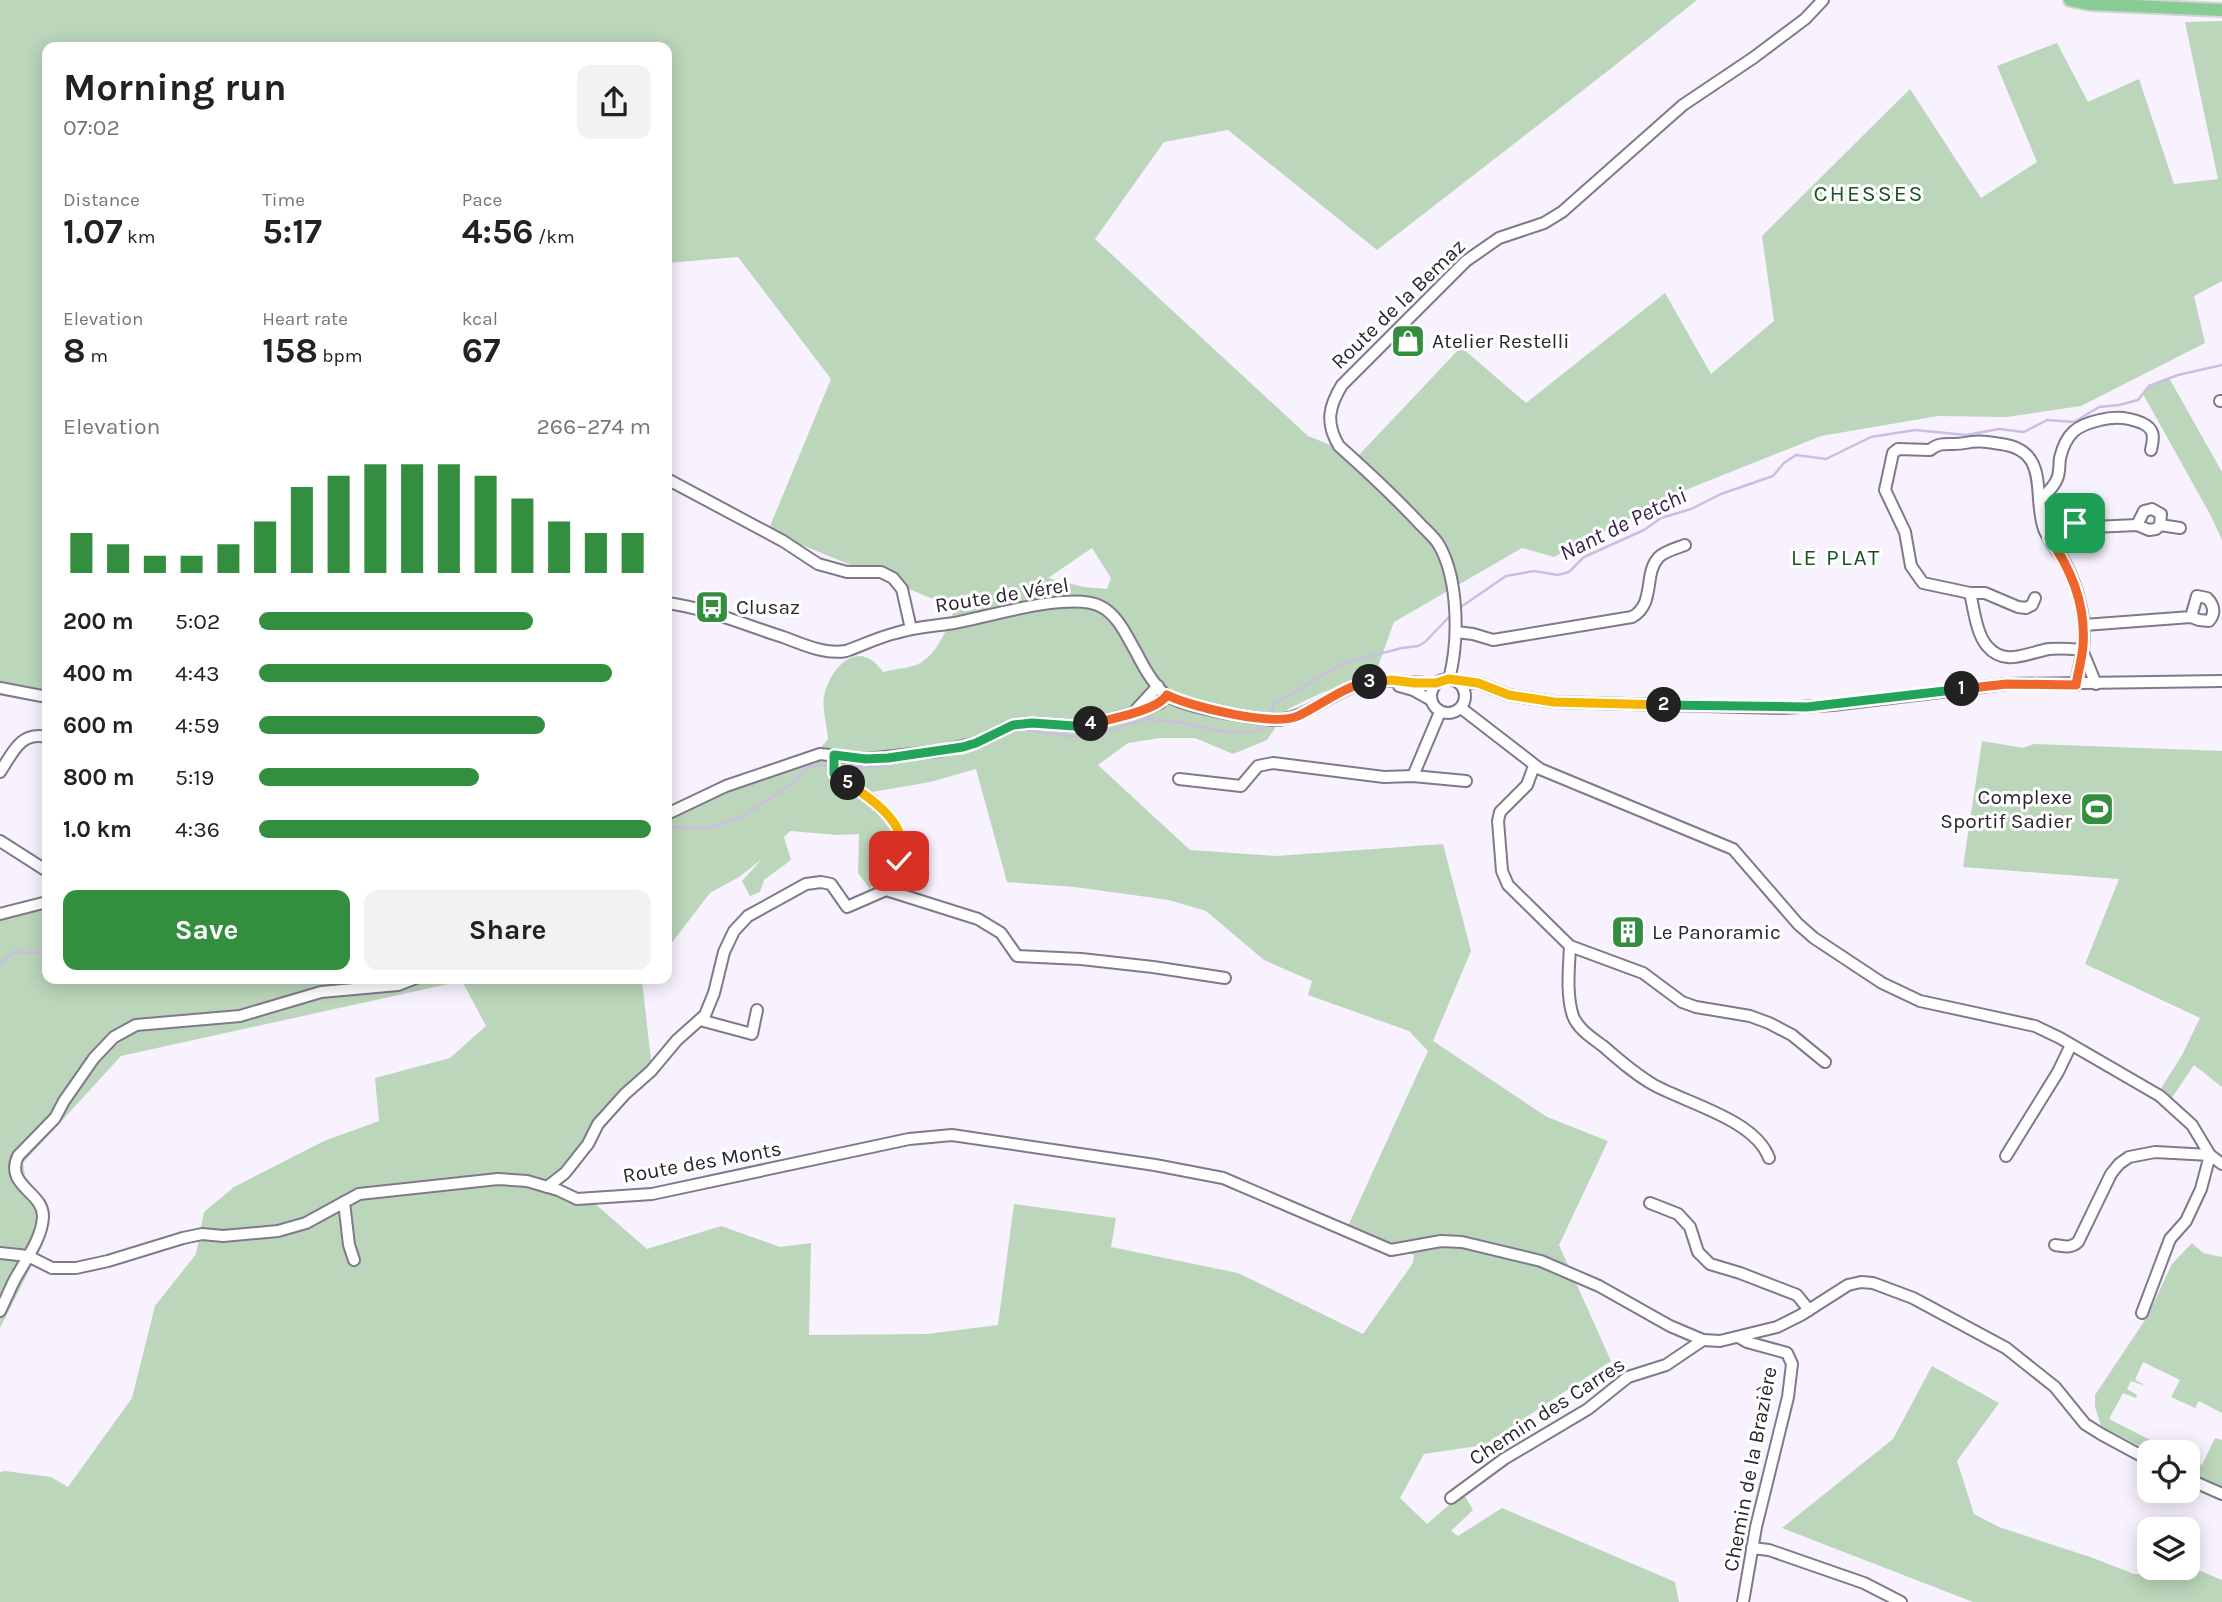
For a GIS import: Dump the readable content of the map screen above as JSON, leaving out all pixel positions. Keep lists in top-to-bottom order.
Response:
{
  "streets": {
    "street": [
      "Route de la Bemaz",
      "Route de Vérel",
      "Route des Monts",
      "Chemin des Carres",
      "Chemin de la Brazière"
    ]
  },
  "crossings": [
    ["Route de la Bemaz", "Route de Vérel"],
    ["Route des Monts", "Chemin des Carres"]
  ],
  "districts": ["CHESSES", "LE PLAT"],
  "water": ["Nant de Petchi"],
  "places": {
    "shop": ["Atelier Restelli"],
    "bus stop": ["Clusaz"],
    "sports": ["Complexe Sportif Sadier"],
    "building": ["Le Panoramic"]
  },
  "page": {
    "heading": ["Morning run", "07:02"],
    "stats": [
      ["Distance", "1.07 km"],
      ["Time", "5:17"],
      ["Pace", "4:56 /km"],
      ["Elevation", "8 m"],
      ["Heart rate", "158 bpm"],
      ["kcal", "67"]
    ],
    "chart": ["Elevation", "266–274 m"],
    "list": [
      {
        "name": "200 m",
        "note": "5:02"
      },
      {
        "name": "400 m",
        "note": "4:43"
      },
      {
        "name": "600 m",
        "note": "4:59"
      },
      {
        "name": "800 m",
        "note": "5:19"
      },
      {
        "name": "1.0 km",
        "note": "4:36"
      }
    ],
    "pins": [
      "3",
      "1",
      "2",
      "4",
      "5"
    ],
    "buttons": ["Save", "Share"]
  }
}
